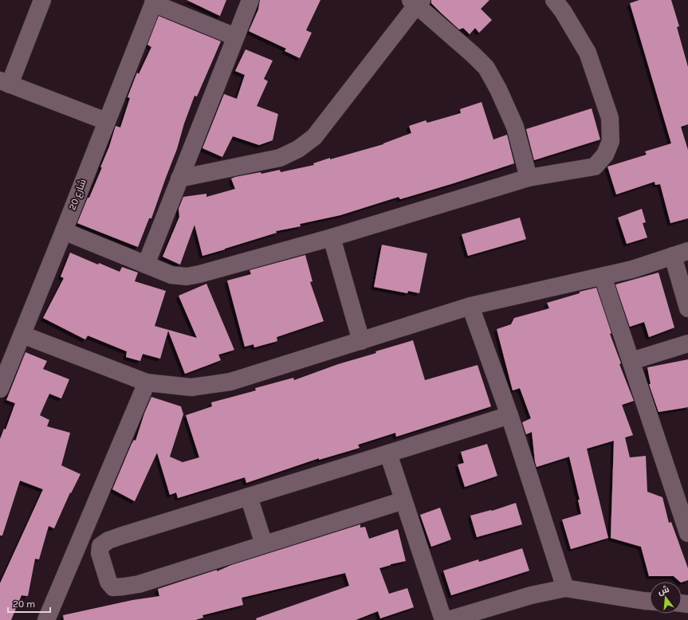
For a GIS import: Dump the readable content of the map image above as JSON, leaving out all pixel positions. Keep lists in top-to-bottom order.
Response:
{
  "streets": {
    "street": ["شارع 20"]
  },
  "scale_bar": "20 m",
  "north": "top"
}
